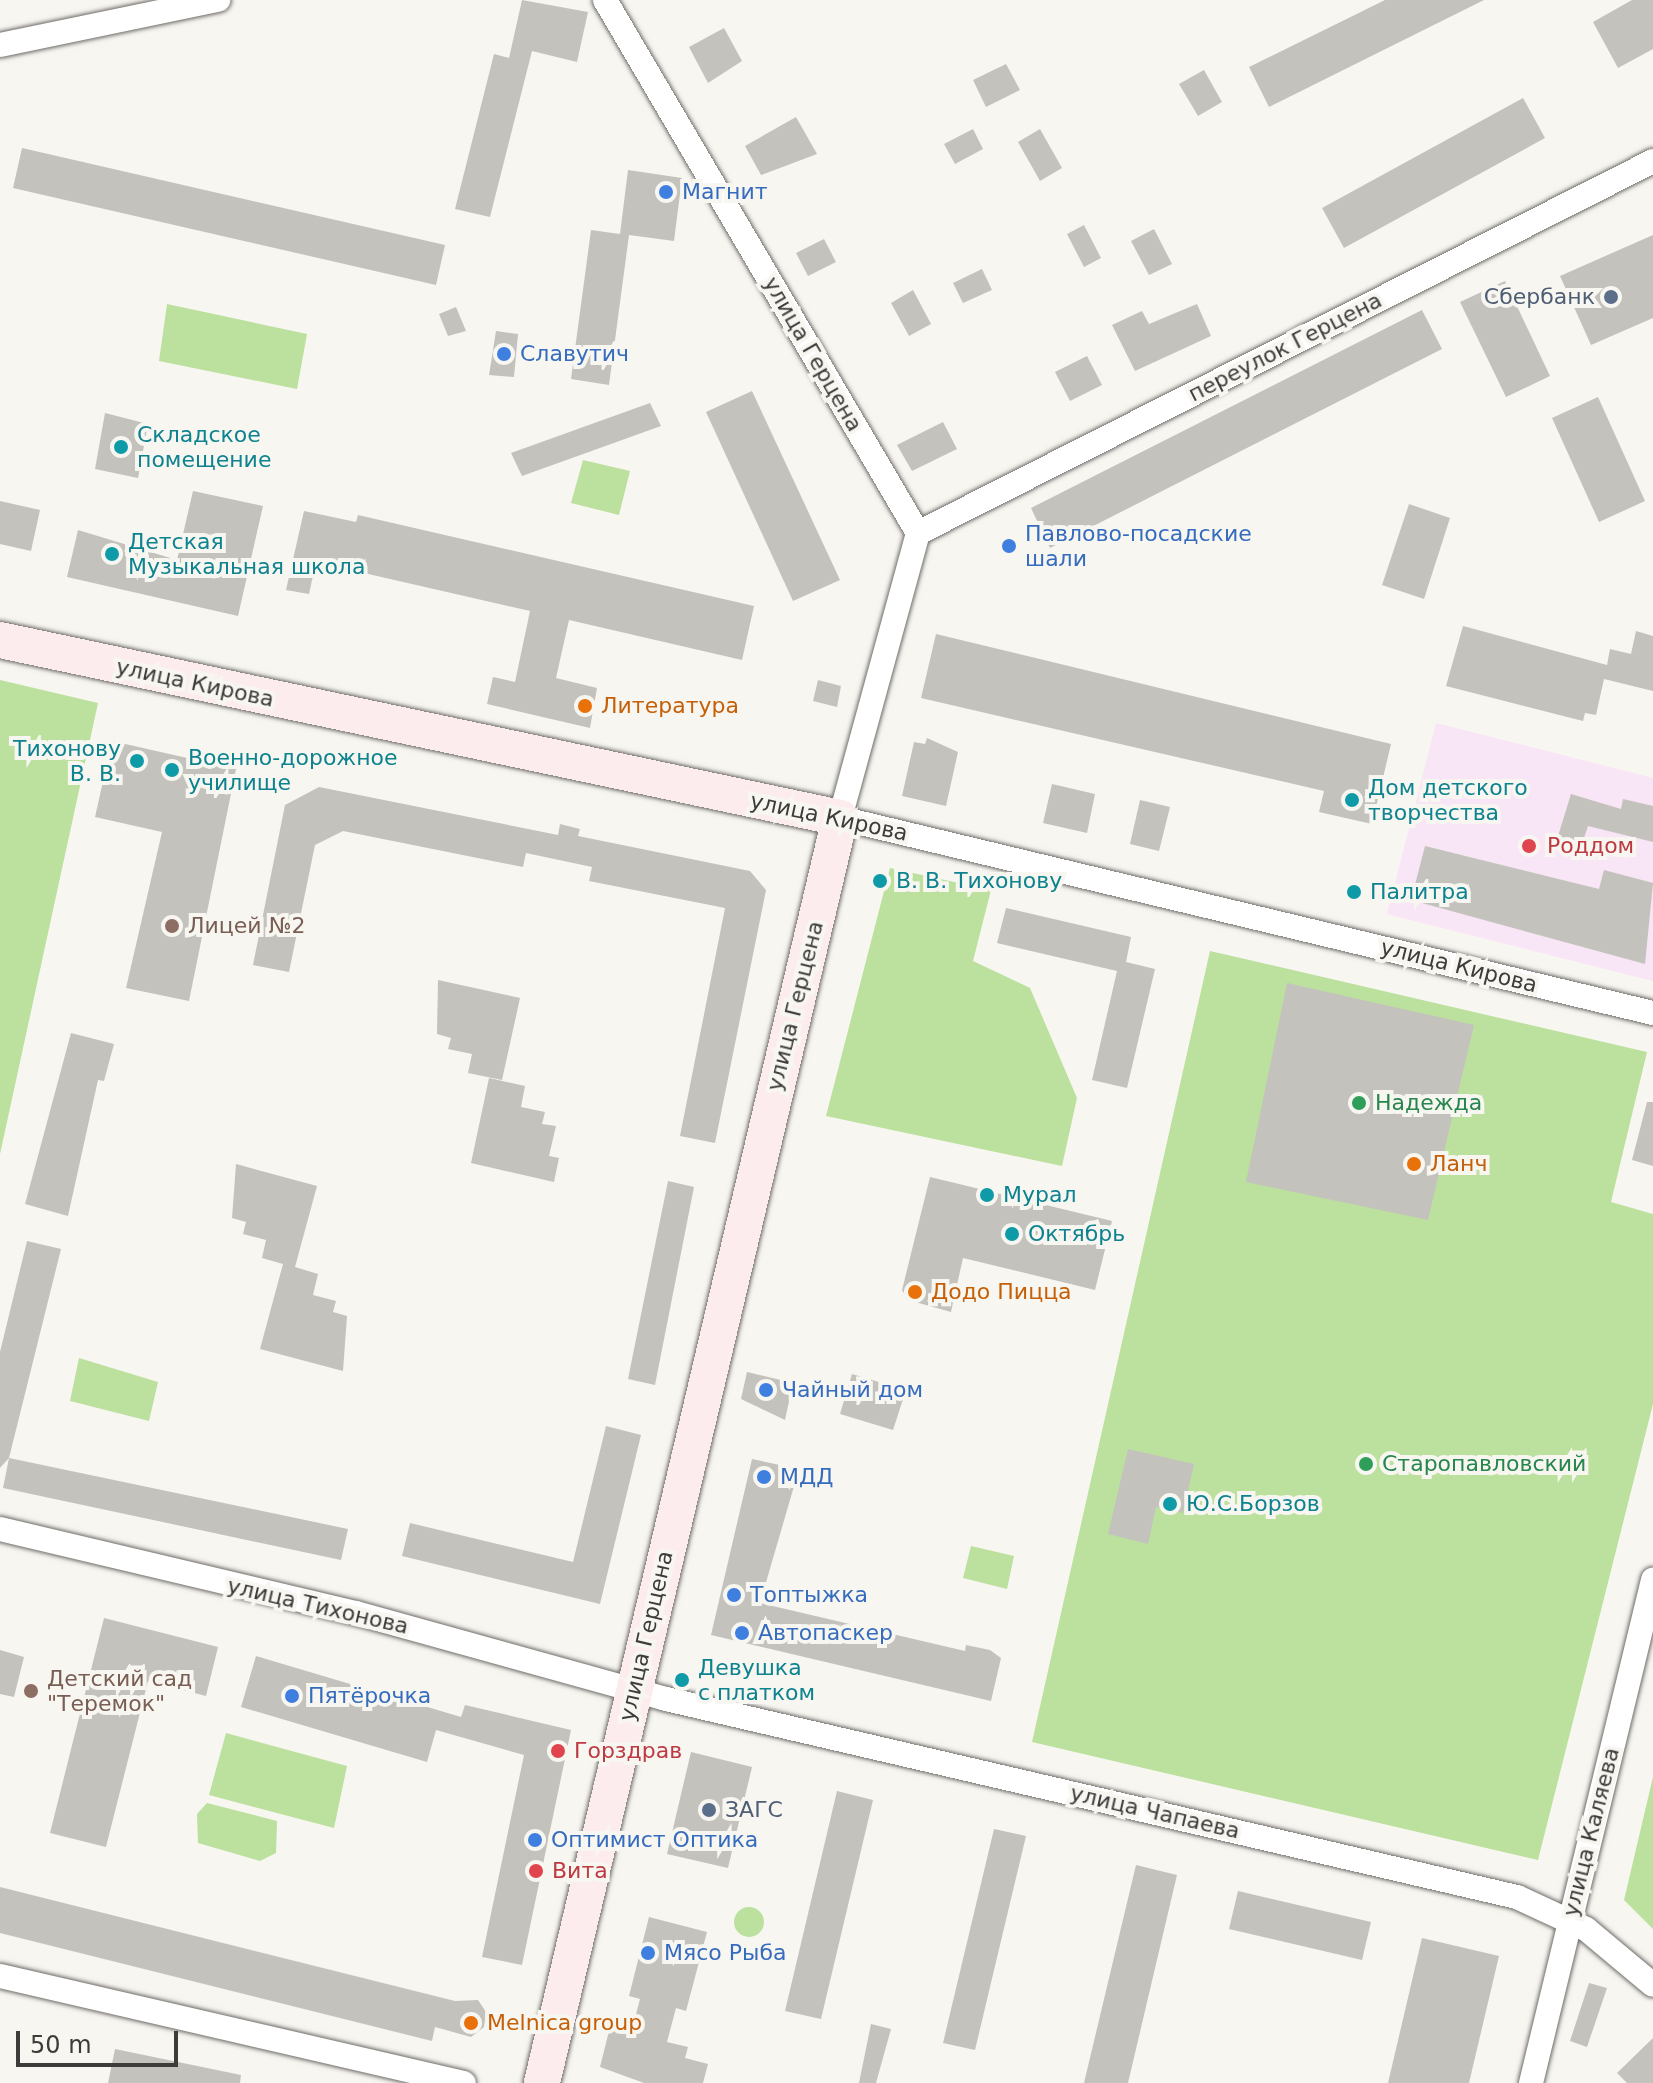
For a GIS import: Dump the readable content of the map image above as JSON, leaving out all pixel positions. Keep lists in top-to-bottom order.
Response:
{
  "streets": {
    "street": [
      "переулок Герцена",
      "улица Герцена",
      "улица Кирова",
      "улица Тихонова",
      "улица Чапаева",
      "улица Каляева"
    ]
  },
  "crossings": [
    ["переулок Герцена", "улица Герцена"],
    ["улица Герцена", "улица Кирова"],
    ["улица Герцена", "улица Тихонова"],
    ["улица Герцена", "улица Чапаева"],
    ["улица Тихонова", "улица Чапаева"],
    ["улица Чапаева", "улица Каляева"]
  ],
  "places": [
    "Магнит",
    "Сбербанк",
    "Славутич",
    "Складское помещение",
    "Павлово-посадские шали",
    "Детская Музыкальная школа",
    "Литература",
    "Тихонову В. В.",
    "Военно-дорожное училище",
    "Дом детского творчества",
    "Роддом",
    "В. В. Тихонову",
    "Палитра",
    "Лицей №2",
    "Надежда",
    "Ланч",
    "Мурал",
    "Октябрь",
    "Додо Пицца",
    "Чайный дом",
    "Старопавловский",
    "МДД",
    "Ю.С.Борзов",
    "Топтыжка",
    "Автопаскер",
    "Девушка с платком",
    "Детский сад \"Теремок\"",
    "Пятёрочка",
    "Горздрав",
    "ЗАГС",
    "Оптимист Оптика",
    "Вита",
    "Мясо Рыба",
    "Melnica group"
  ],
  "scale_bar": "50 m"
}
